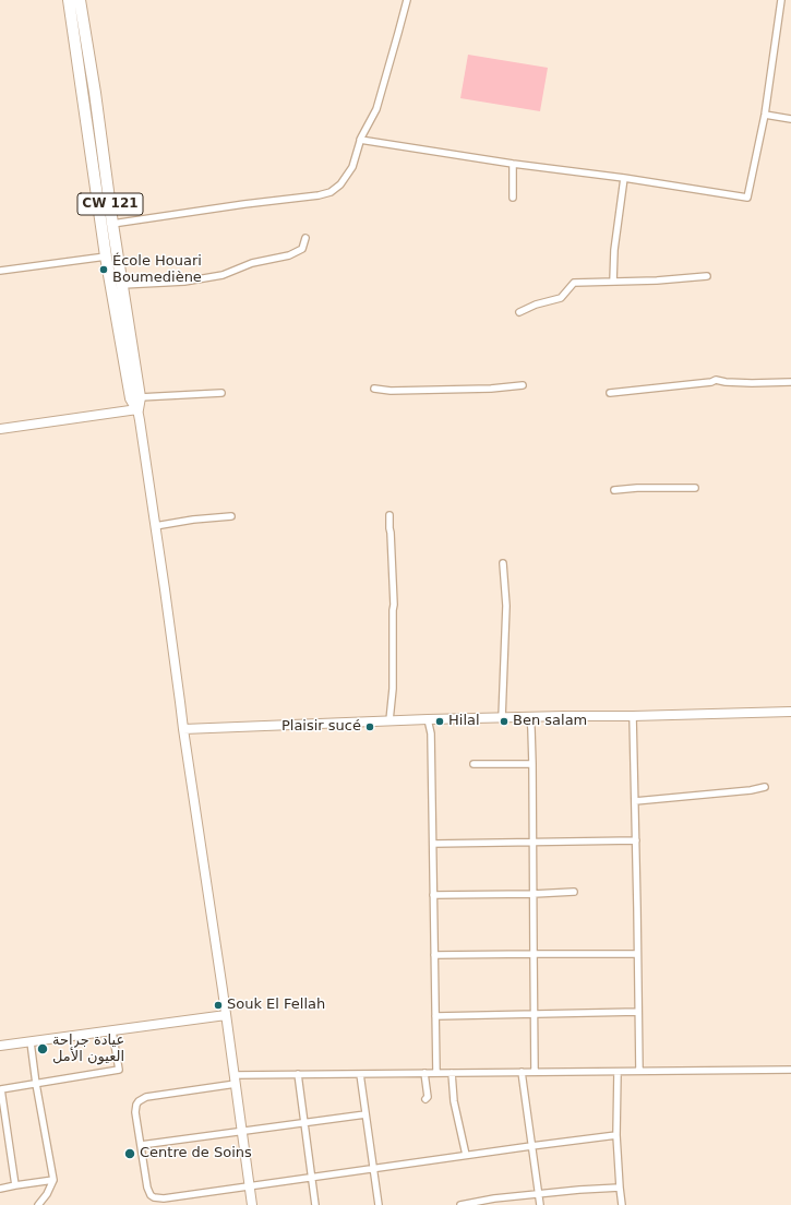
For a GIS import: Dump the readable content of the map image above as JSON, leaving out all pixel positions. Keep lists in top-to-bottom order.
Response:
{
  "streets": {
    "highway": ["CW 121"]
  },
  "places": [
    "École Houari Boumediène",
    "Hilal",
    "Ben salam",
    "Plaisir sucé",
    "Souk El Fellah",
    "عيادة جراحة العيون الأمل",
    "Centre de Soins"
  ]
}
